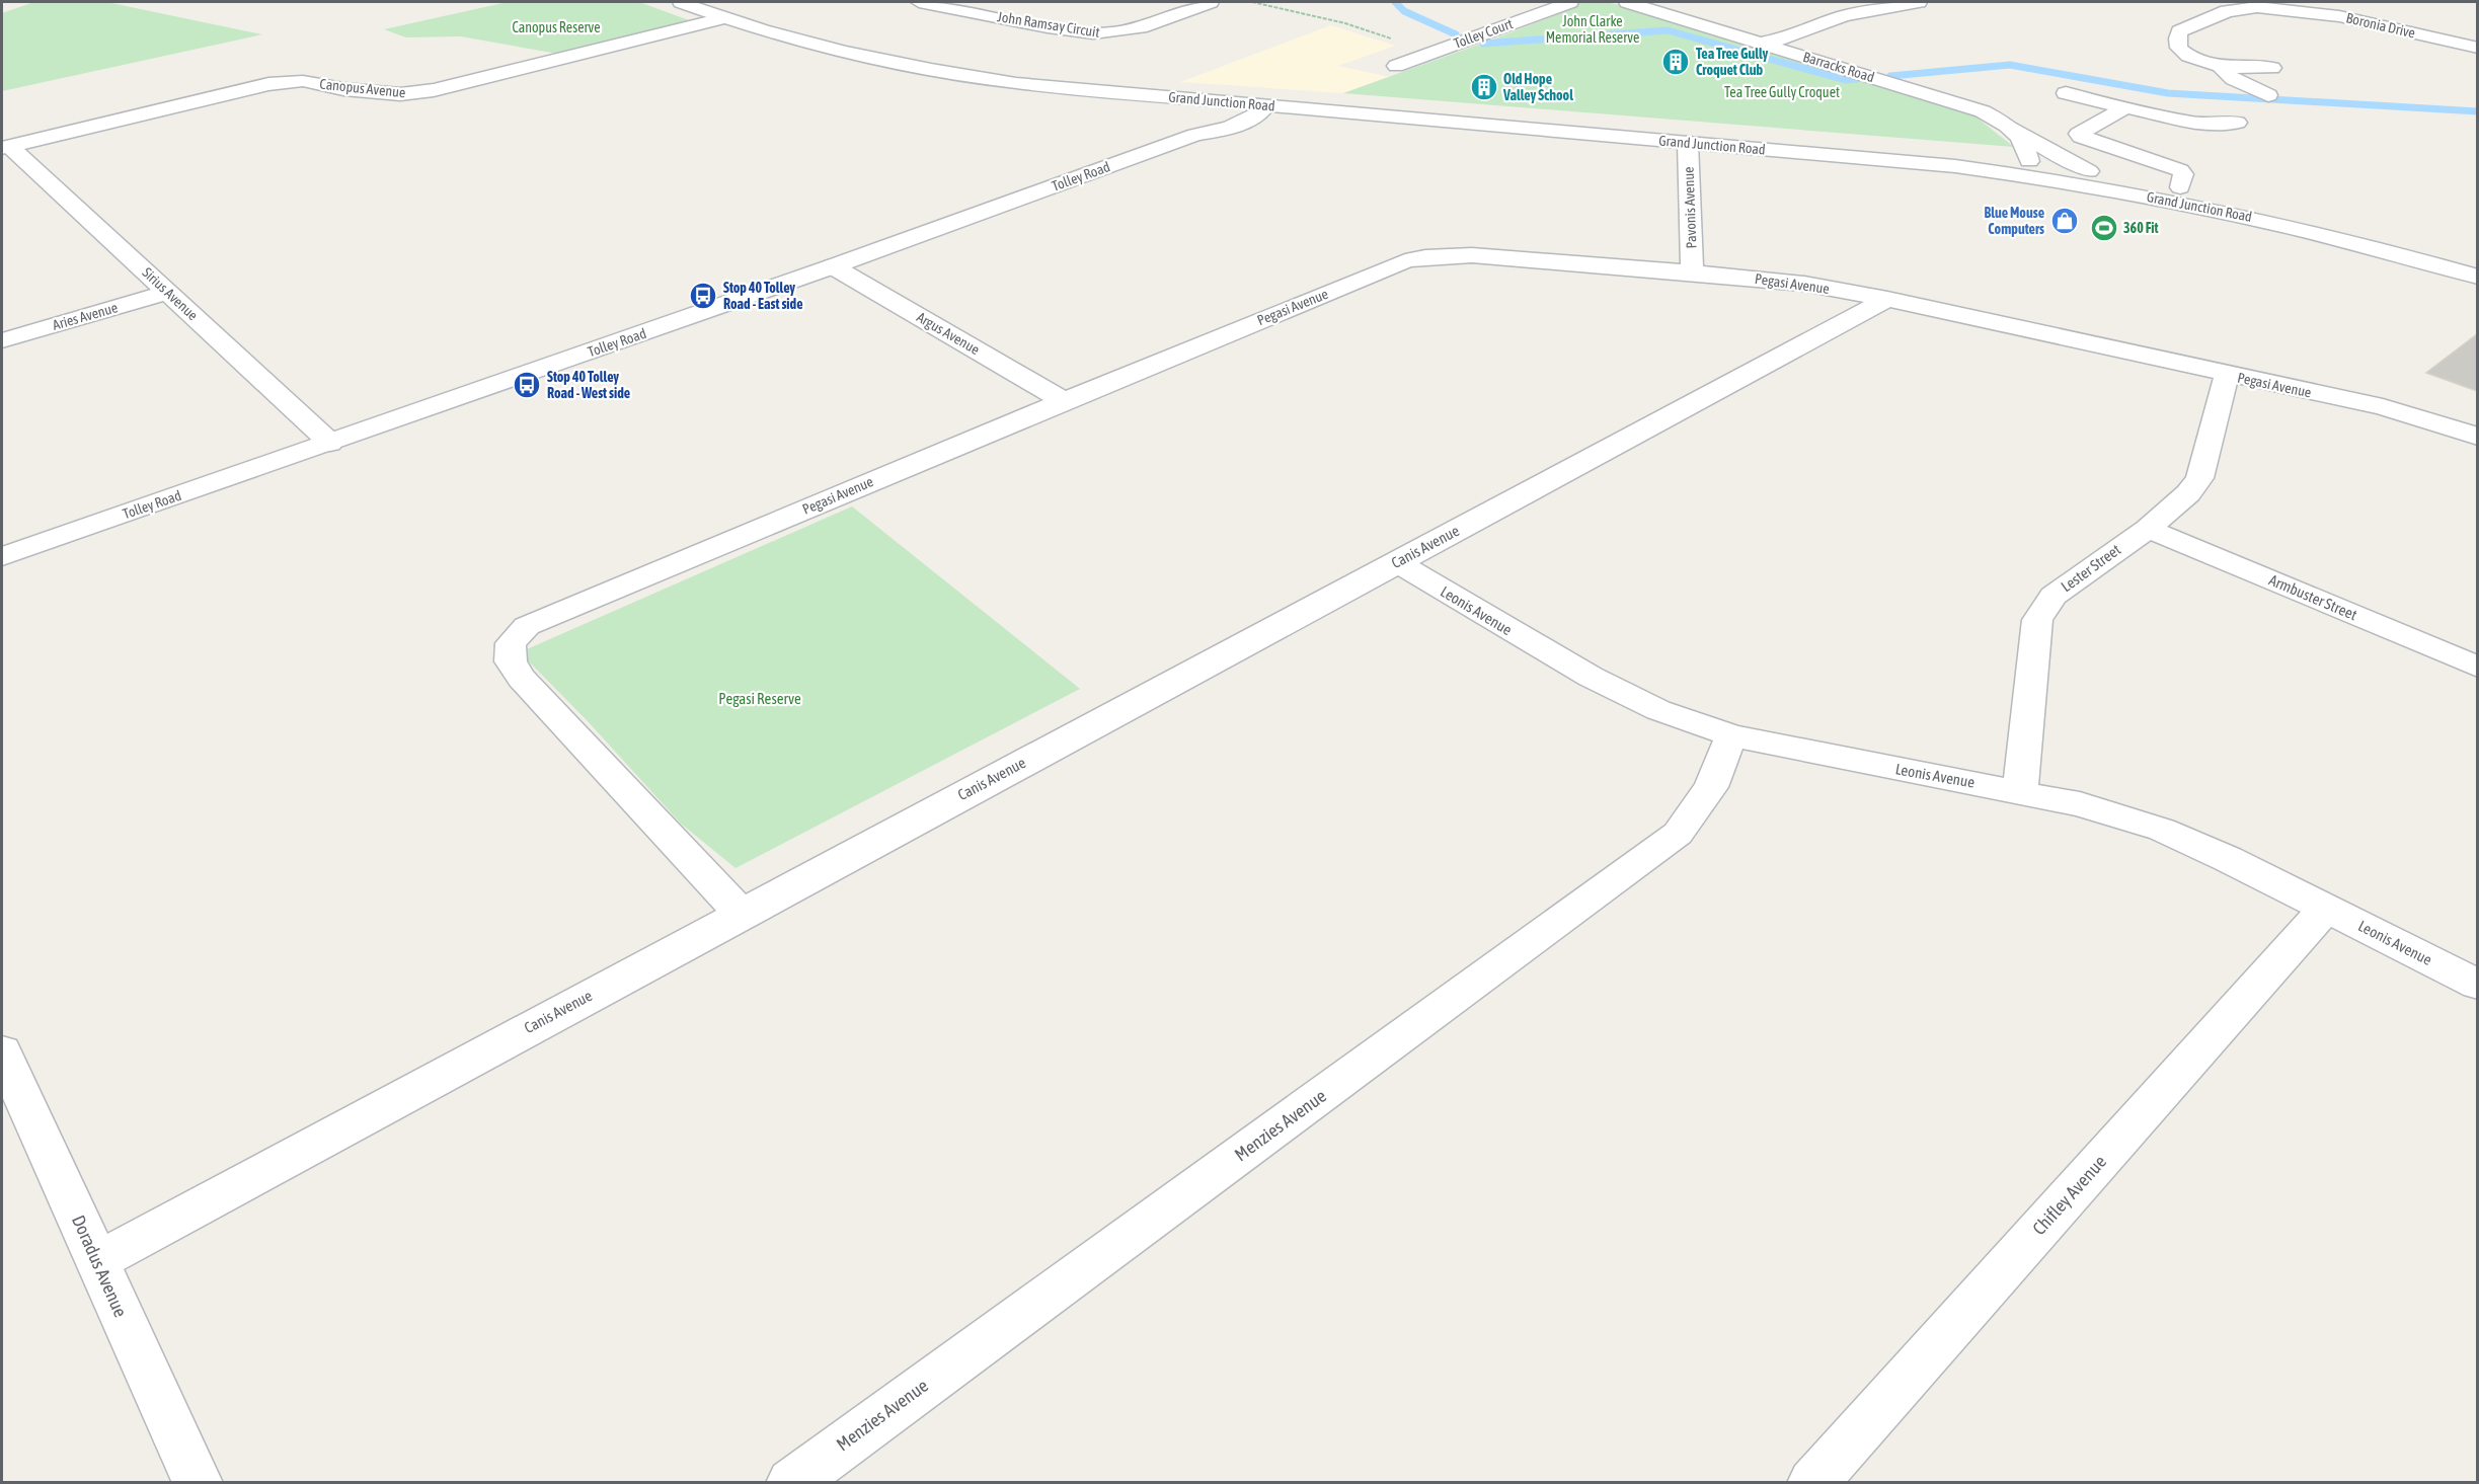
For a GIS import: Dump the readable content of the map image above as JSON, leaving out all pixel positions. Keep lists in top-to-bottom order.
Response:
{
  "streets": {
    "street": [
      "John Ramsay Circuit",
      "Boronia Drive",
      "Tolley Court",
      "Barracks Road",
      "Canopus Avenue",
      "Grand Junction Road",
      "Tolley Road",
      "Pavonis Avenue",
      "Pegasi Avenue",
      "Sirius Avenue",
      "Aries Avenue",
      "Argus Avenue",
      "Canis Avenue",
      "Lester Street",
      "Armbuster Street",
      "Leonis Avenue",
      "Menzies Avenue",
      "Chifley Avenue",
      "Doradus Avenue"
    ]
  },
  "crossings": [
    ["Barracks Road", "Grand Junction Road"],
    ["Canopus Avenue", "Grand Junction Road"],
    ["Canopus Avenue", "Sirius Avenue"],
    ["Grand Junction Road", "Tolley Road"],
    ["Grand Junction Road", "Pavonis Avenue"],
    ["Tolley Road", "Sirius Avenue"],
    ["Tolley Road", "Argus Avenue"],
    ["Pavonis Avenue", "Pegasi Avenue"],
    ["Pegasi Avenue", "Argus Avenue"],
    ["Pegasi Avenue", "Canis Avenue"],
    ["Pegasi Avenue", "Lester Street"],
    ["Sirius Avenue", "Aries Avenue"],
    ["Canis Avenue", "Leonis Avenue"],
    ["Canis Avenue", "Doradus Avenue"],
    ["Lester Street", "Armbuster Street"],
    ["Lester Street", "Leonis Avenue"],
    ["Leonis Avenue", "Menzies Avenue"],
    ["Leonis Avenue", "Chifley Avenue"]
  ],
  "parks": [
    "John Clarke Memorial Reserve",
    "Canopus Reserve",
    "Tea Tree Gully Croquet",
    "Pegasi Reserve"
  ],
  "places": {
    "building": ["Tea Tree Gully Croquet Club", "Old Hope Valley School"],
    "shop": ["Blue Mouse Computers"],
    "sports": ["360 Fit"],
    "bus stop": ["Stop 40 Tolley Road - East side", "Stop 40 Tolley Road - West side"]
  }
}
